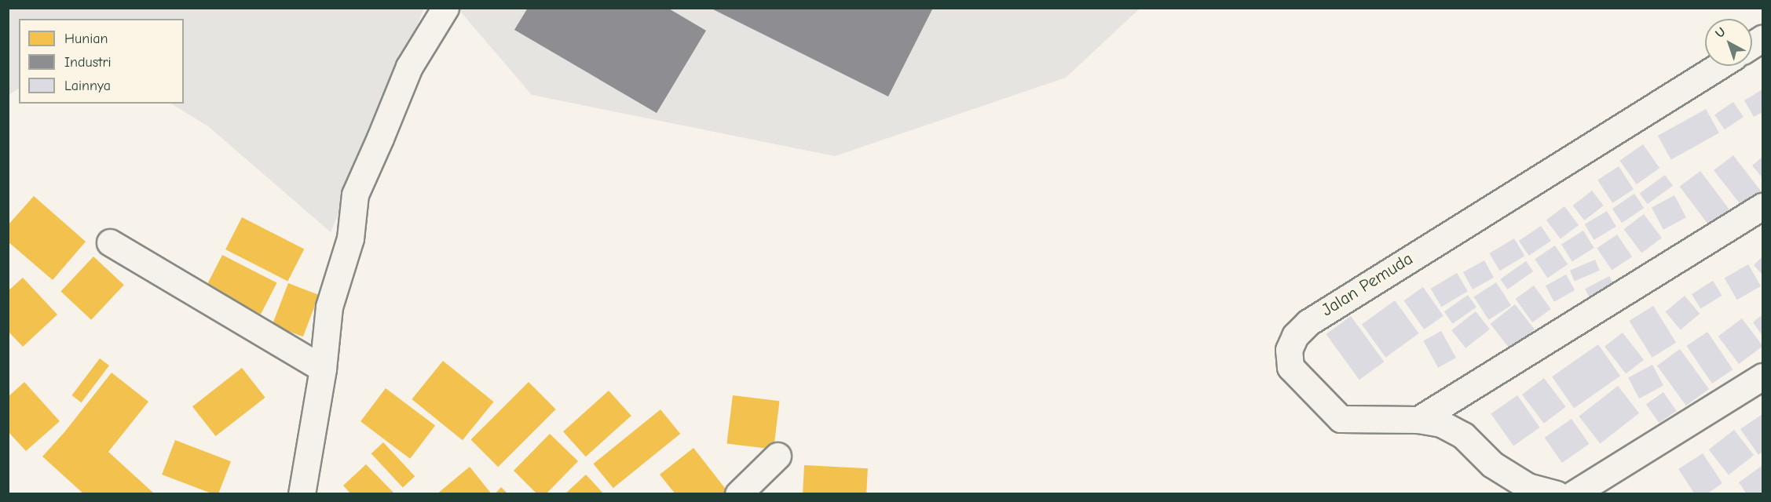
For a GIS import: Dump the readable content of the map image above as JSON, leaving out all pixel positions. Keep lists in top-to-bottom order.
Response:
{
  "streets": {
    "street": ["Jalan Pemuda"]
  },
  "legend": ["Hunian", "Industri", "Lainnya"],
  "north": "top left"
}
